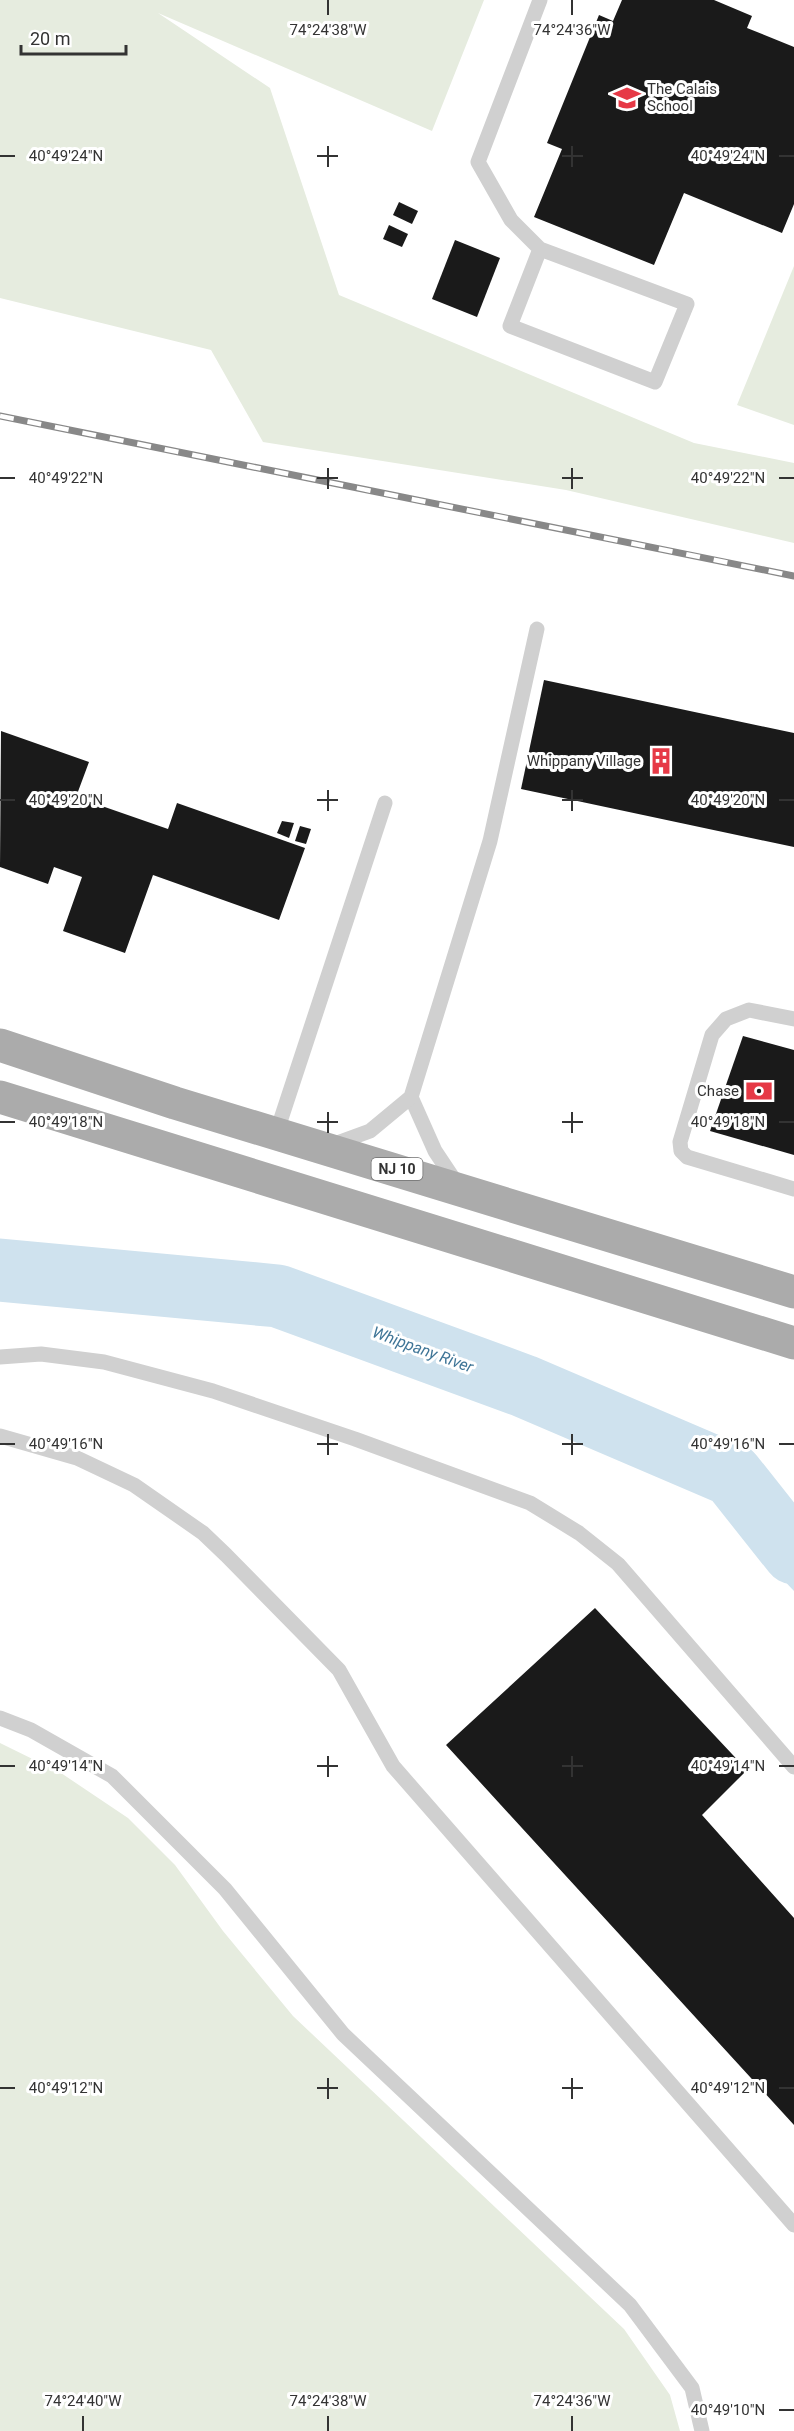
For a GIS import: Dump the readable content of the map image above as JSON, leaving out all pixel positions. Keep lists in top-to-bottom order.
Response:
{
  "streets": {
    "main road": ["NJ 10"]
  },
  "water": ["Whippany River"],
  "places": {
    "school or university": ["The Calais School"],
    "building": ["Whippany Village"],
    "bank": ["Chase"]
  },
  "scale_bar": "20 m",
  "coordinates": [
    "74°24'38\"W",
    "74°24'36\"W",
    "40°49'24\"N",
    "40°49'22\"N",
    "40°49'20\"N",
    "40°49'18\"N",
    "40°49'16\"N",
    "40°49'14\"N",
    "40°49'12\"N",
    "74°24'40\"W",
    "40°49'10\"N"
  ]
}
